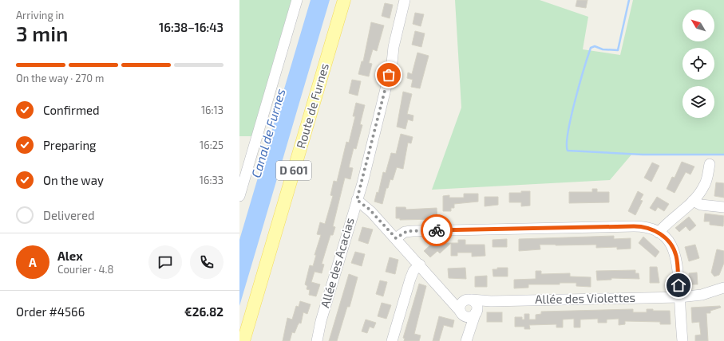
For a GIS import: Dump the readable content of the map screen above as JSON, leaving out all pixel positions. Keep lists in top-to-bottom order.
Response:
{
  "streets": {
    "main road": ["Route de Furnes", "D 601"],
    "street": ["Allée des Acacias", "Allée des Violettes"]
  },
  "water": ["Canal de Furnes"],
  "north": "top left",
  "page": {
    "heading": ["3 min", "Arriving in", "16:38–16:43"],
    "panel": [
      "Alex",
      "Courier · 4.8",
      "Order #4566",
      "€26.82"
    ],
    "bar": "On the way · 270 m",
    "list": [
      ["Confirmed", "16:13"],
      ["Preparing", "16:25"],
      ["On the way", "16:33"],
      "Delivered"
    ],
    "round": "A"
  }
}
